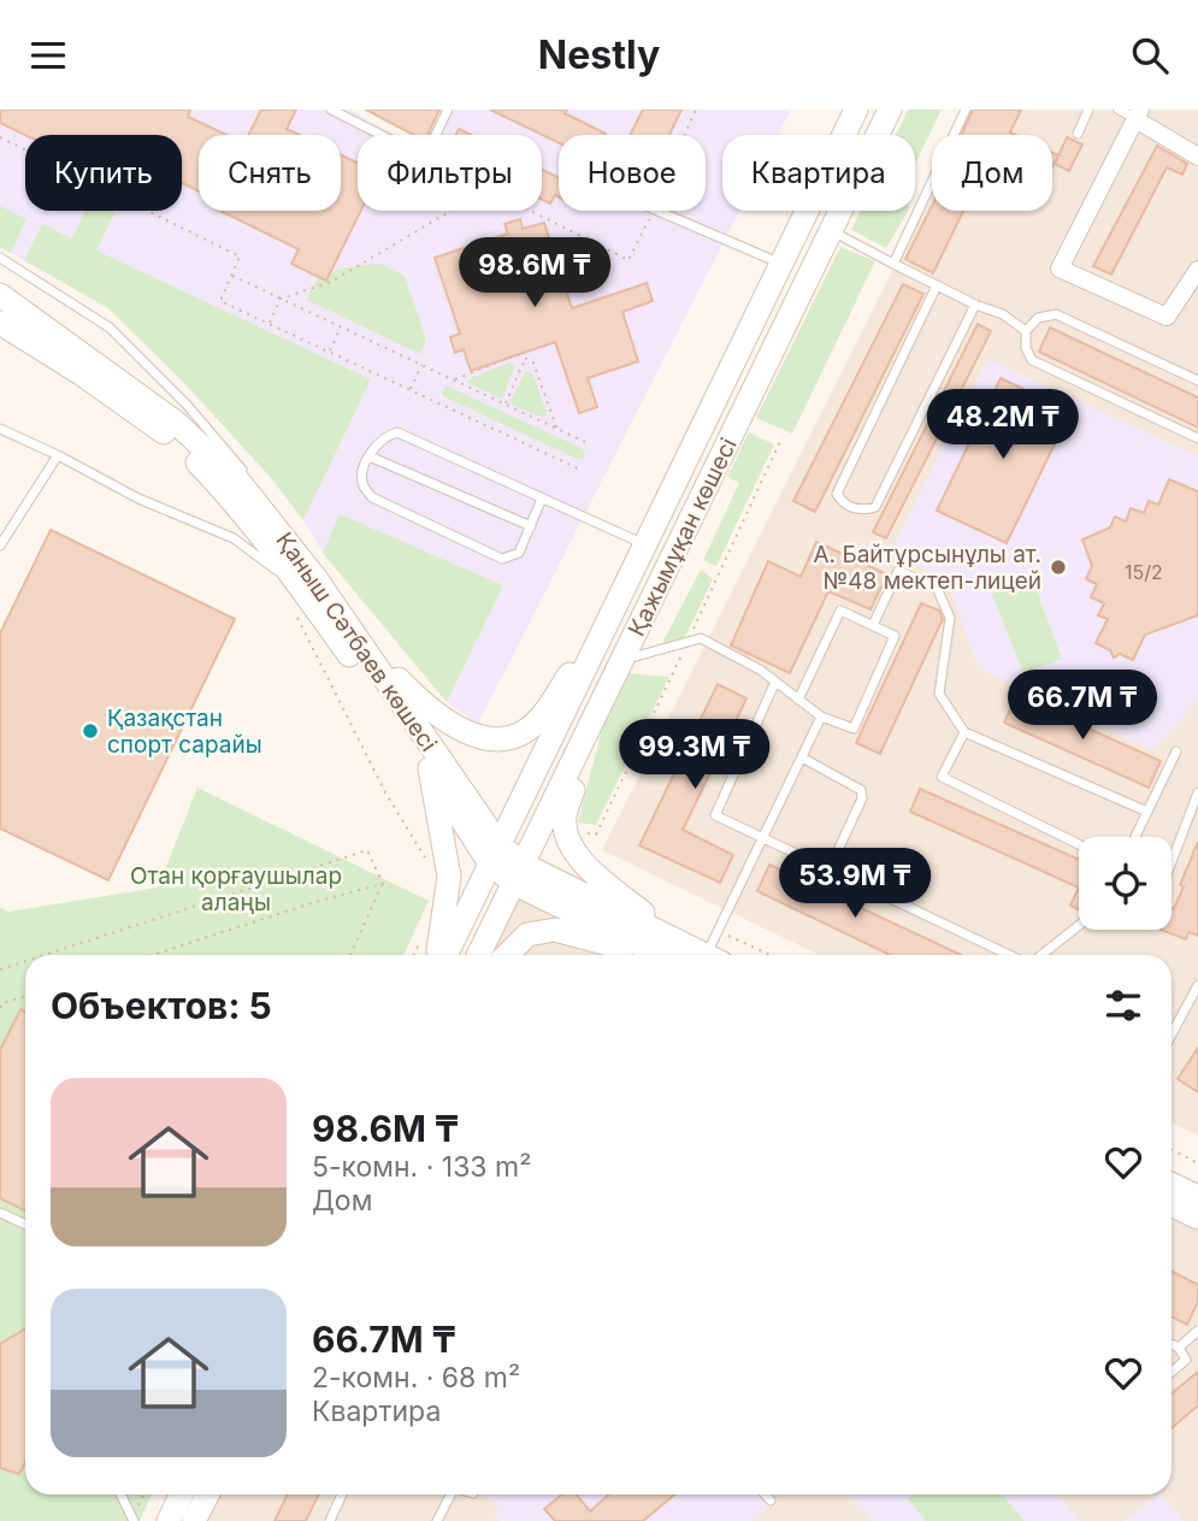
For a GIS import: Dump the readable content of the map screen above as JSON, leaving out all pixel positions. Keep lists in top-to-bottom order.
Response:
{
  "streets": {
    "main road": ["Қажымұқан көшесі", "Қаныш Сәтбаев көшесі"]
  },
  "crossings": [
    ["Қажымұқан көшесі", "Қаныш Сәтбаев көшесі"]
  ],
  "parks": ["Отан қорғаушылар алаңы"],
  "places": ["А. Байтұрсынұлы ат. №48 мектеп-лицей", "Қазақстан спорт сарайы"],
  "house_numbers": ["15/2"],
  "page": {
    "header": "Nestly",
    "chip": [
      "Купить",
      "Снять",
      "Фильтры",
      "Новое",
      "Квартира",
      "Дом"
    ],
    "price": [
      "98.6M ₸",
      "48.2M ₸",
      "66.7M ₸",
      "99.3M ₸",
      "53.9M ₸"
    ],
    "heading": "Объектов: 5",
    "list": [
      {
        "name": "98.6M ₸",
        "note": "5-комн. · 133 m² · Дом"
      },
      {
        "name": "66.7M ₸",
        "note": "2-комн. · 68 m² · Квартира"
      }
    ]
  }
}
